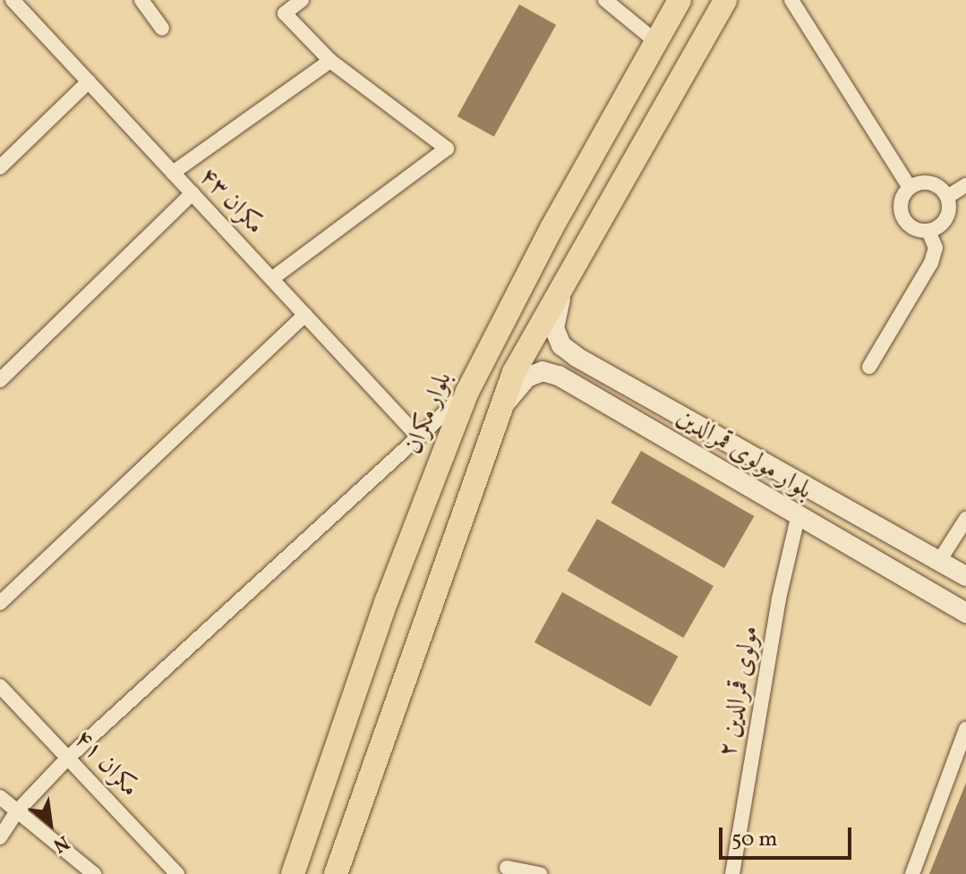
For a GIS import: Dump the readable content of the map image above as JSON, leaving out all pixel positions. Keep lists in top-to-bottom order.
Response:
{
  "streets": {
    "main road": ["بلوار مکران"],
    "street": [
      "مکران ۴۳",
      "بلوار مولوی قمرالدین",
      "مولوی قمرالدین ۲",
      "مکران ۴۱"
    ]
  },
  "crossings": [
    ["بلوار مولوی قمرالدین", "مولوی قمرالدین ۲"]
  ],
  "scale_bar": "50 m",
  "north": "bottom right"
}
